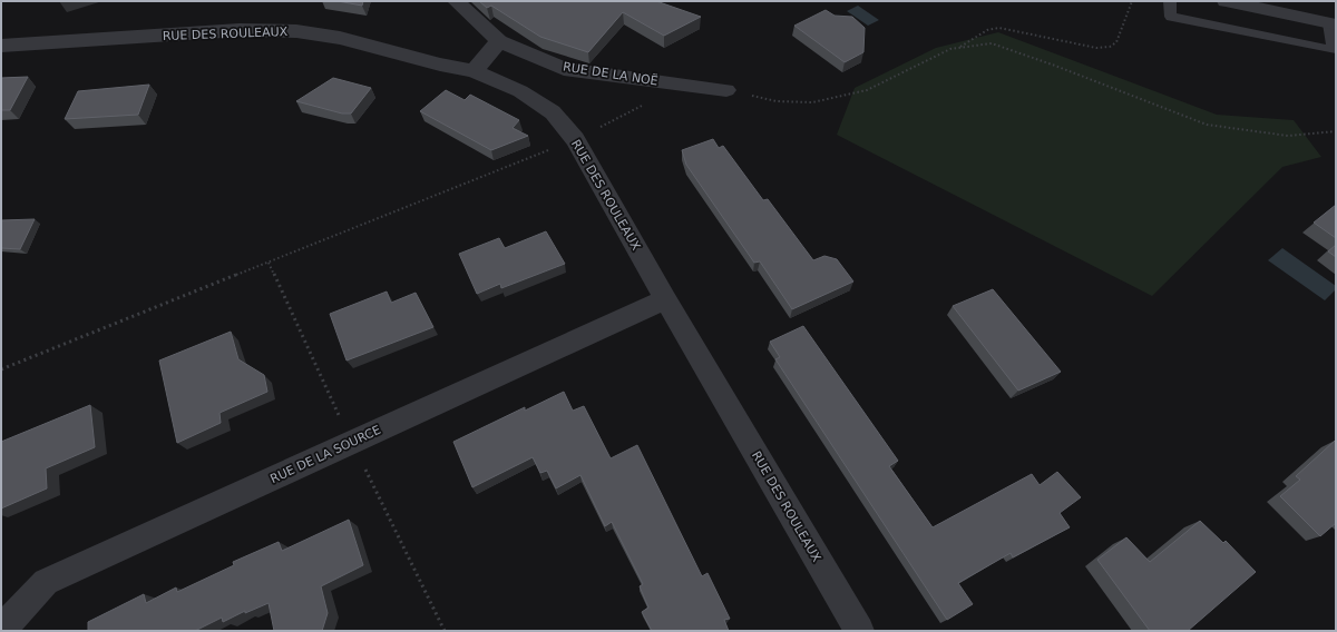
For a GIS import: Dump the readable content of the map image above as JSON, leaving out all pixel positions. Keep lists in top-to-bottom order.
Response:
{
  "streets": {
    "street": ["RUE DES ROULEAUX", "RUE DE LA NOË", "RUE DE LA SOURCE"]
  },
  "crossings": [
    ["RUE DES ROULEAUX", "RUE DE LA SOURCE"]
  ]
}
